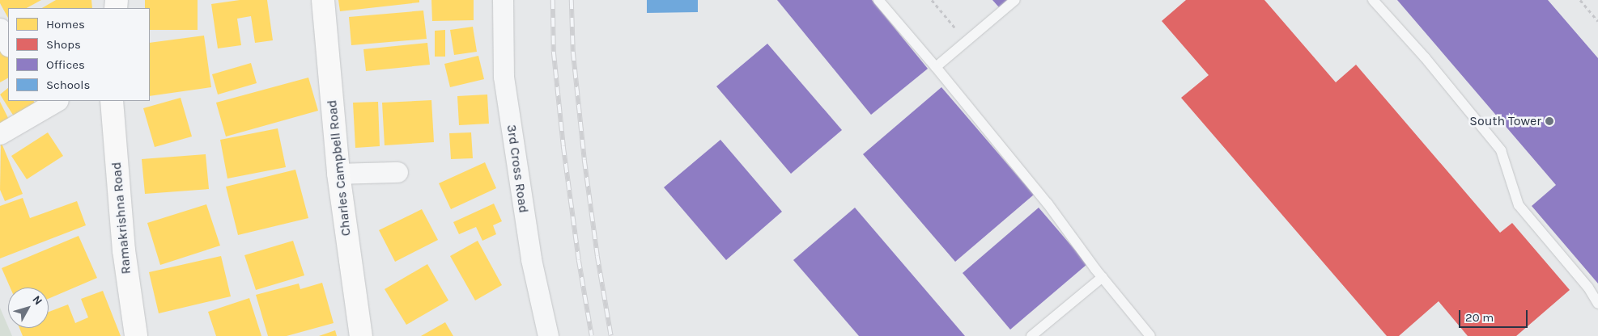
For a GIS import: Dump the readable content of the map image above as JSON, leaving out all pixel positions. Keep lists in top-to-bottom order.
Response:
{
  "streets": {
    "street": ["Charles Campbell Road", "3rd Cross Road", "Ramakrishna Road"]
  },
  "places": ["South Tower"],
  "legend": [
    "Homes",
    "Shops",
    "Offices",
    "Schools"
  ],
  "scale_bar": "20 m",
  "north": "top right"
}
